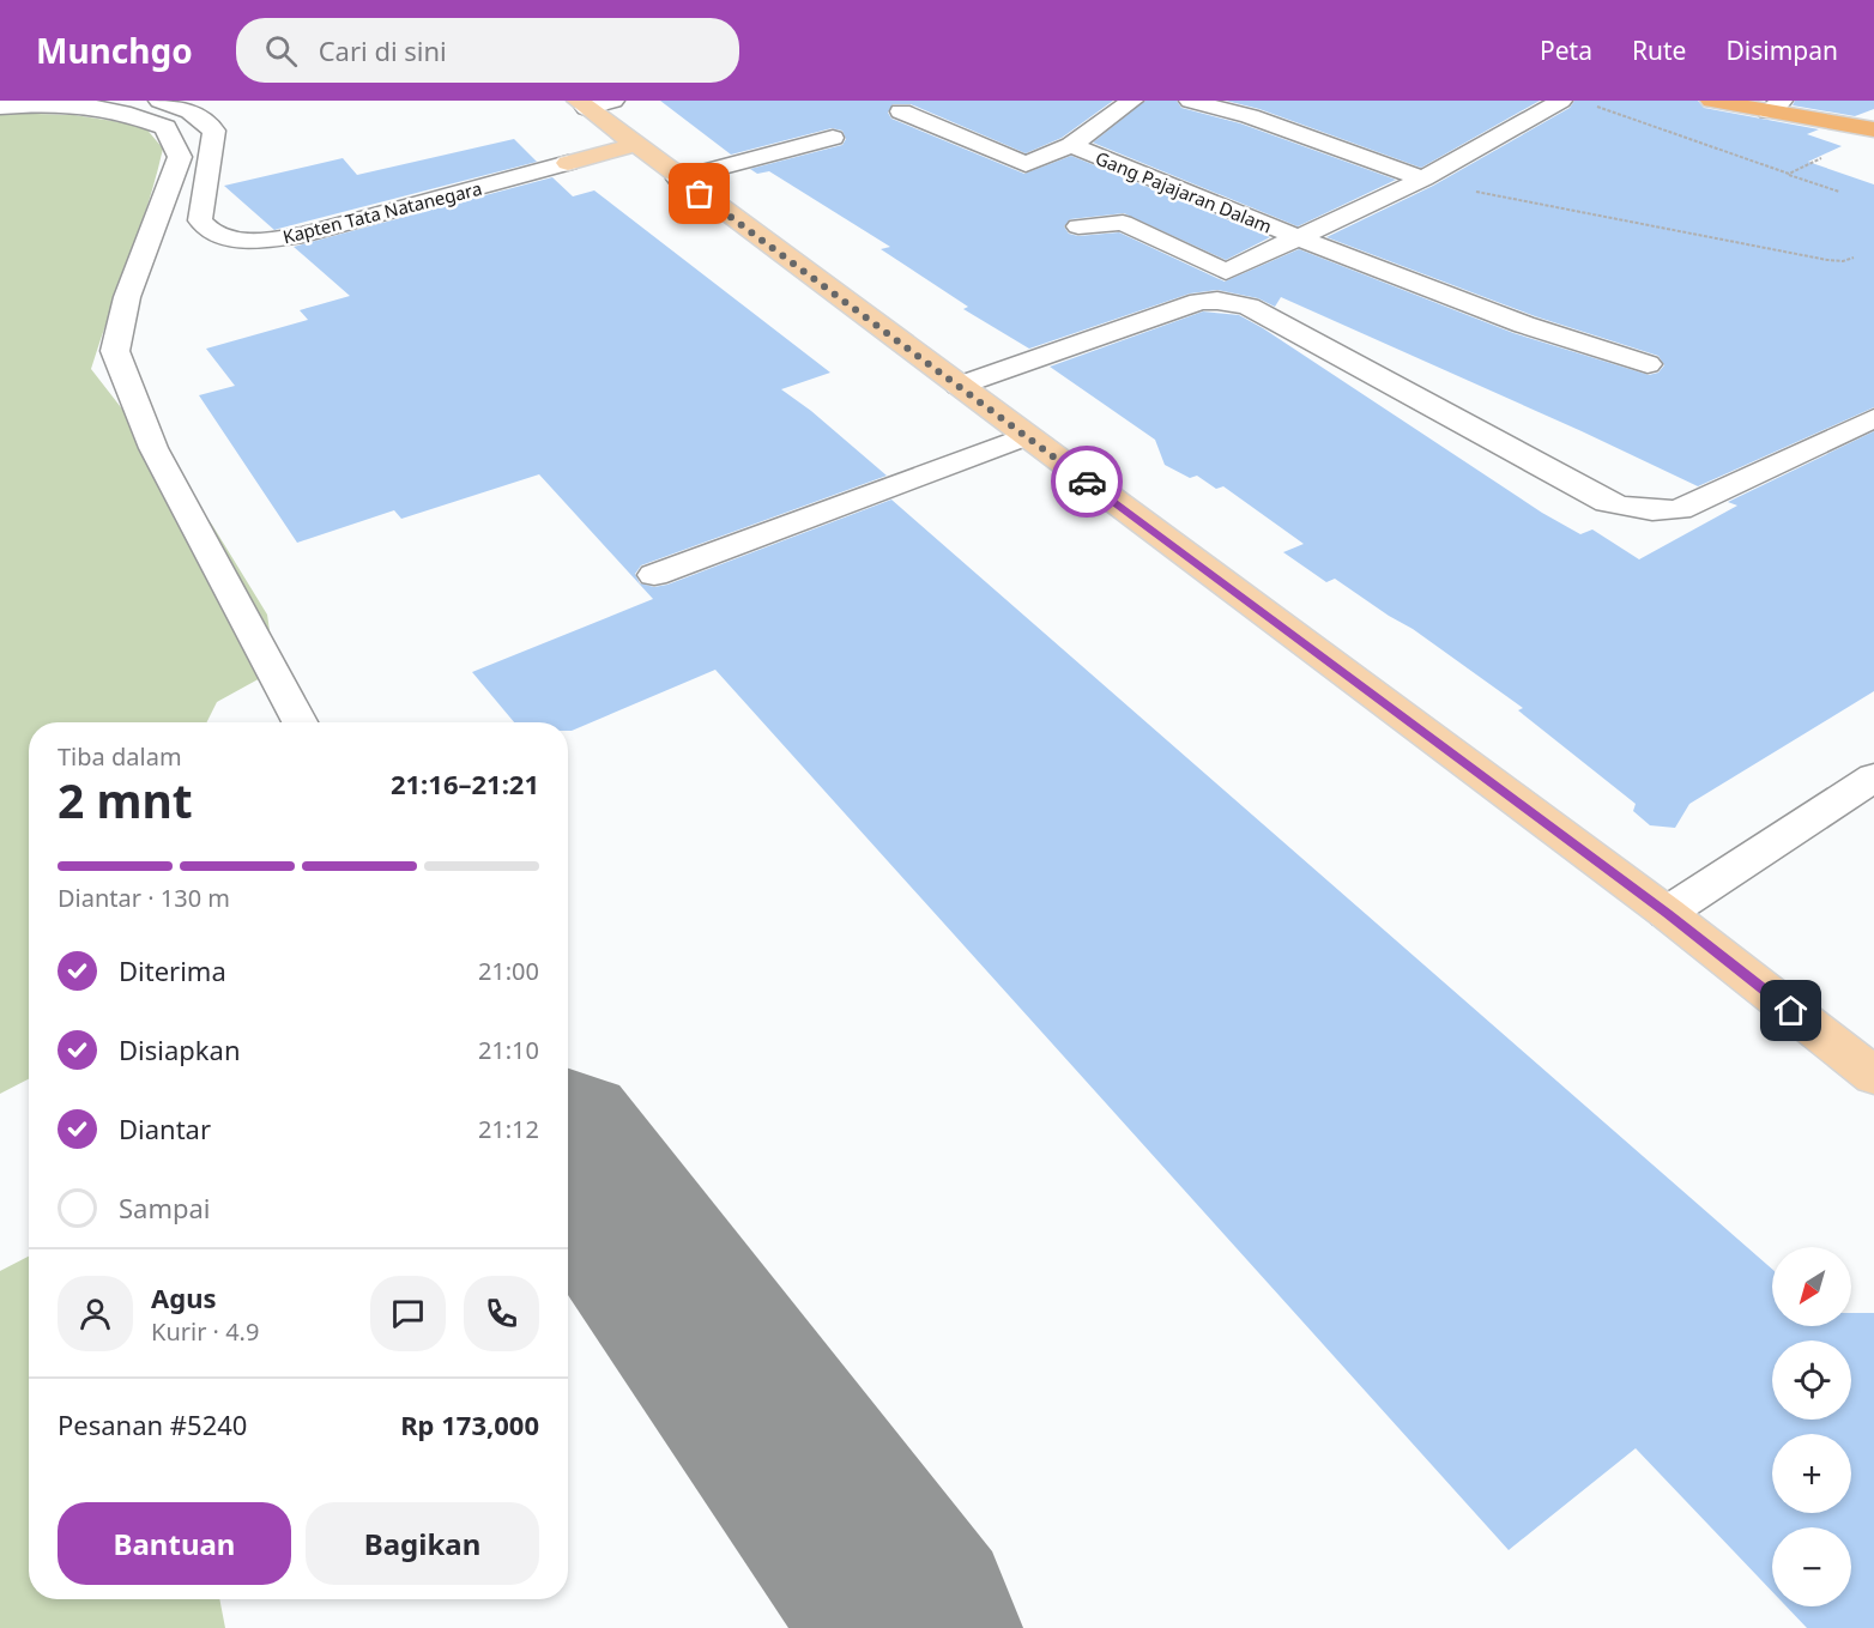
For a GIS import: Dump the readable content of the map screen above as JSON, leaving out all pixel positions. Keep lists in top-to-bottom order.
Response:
{
  "streets": {
    "main road": ["Kapten Tata Natanegara"],
    "street": ["Gang Pajajaran Dalam"]
  },
  "north": "bottom left",
  "page": {
    "header": "Munchgo",
    "search": "Cari di sini",
    "nav": ["Peta", "Rute", "Disimpan"],
    "heading": ["2 mnt", "Tiba dalam", "21:16–21:21"],
    "panel": [
      "Agus",
      "Kurir · 4.9",
      "Pesanan #5240",
      "Rp 173,000"
    ],
    "bar": "Diantar · 130 m",
    "list": [
      ["Diterima", "21:00"],
      ["Disiapkan", "21:10"],
      ["Diantar", "21:12"],
      "Sampai"
    ],
    "map_buttons": ["+", "−"],
    "buttons": ["Bantuan", "Bagikan"]
  }
}
